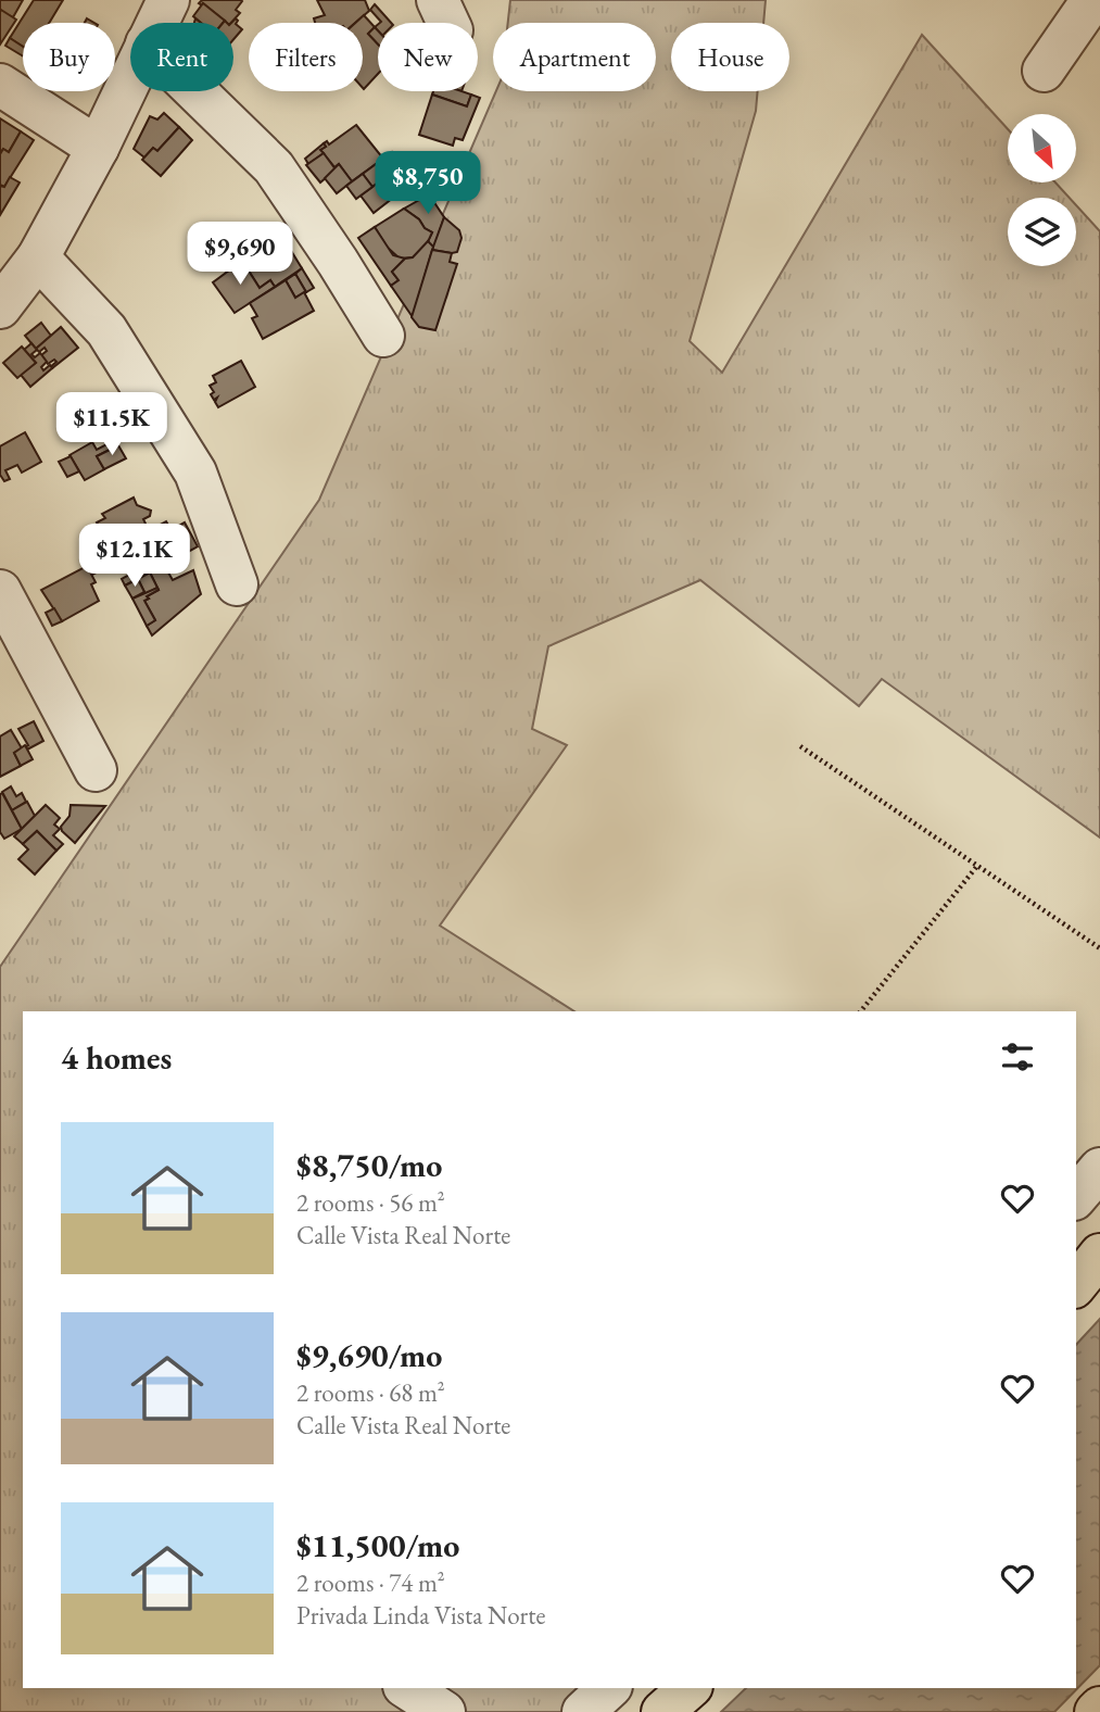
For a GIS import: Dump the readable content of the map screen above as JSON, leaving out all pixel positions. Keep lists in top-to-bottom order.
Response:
{
  "north": "bottom right",
  "page": {
    "chip": [
      "Buy",
      "Rent",
      "Filters",
      "New",
      "Apartment",
      "House"
    ],
    "price": [
      "$8,750",
      "$9,690",
      "$11.5K",
      "$12.1K"
    ],
    "heading": "4 homes",
    "list": [
      {
        "name": "$8,750/mo",
        "note": "2 rooms · 56 m² · Calle Vista Real Norte"
      },
      {
        "name": "$9,690/mo",
        "note": "2 rooms · 68 m² · Calle Vista Real Norte"
      },
      {
        "name": "$11,500/mo",
        "note": "2 rooms · 74 m² · Privada Linda Vista Norte"
      }
    ]
  }
}
